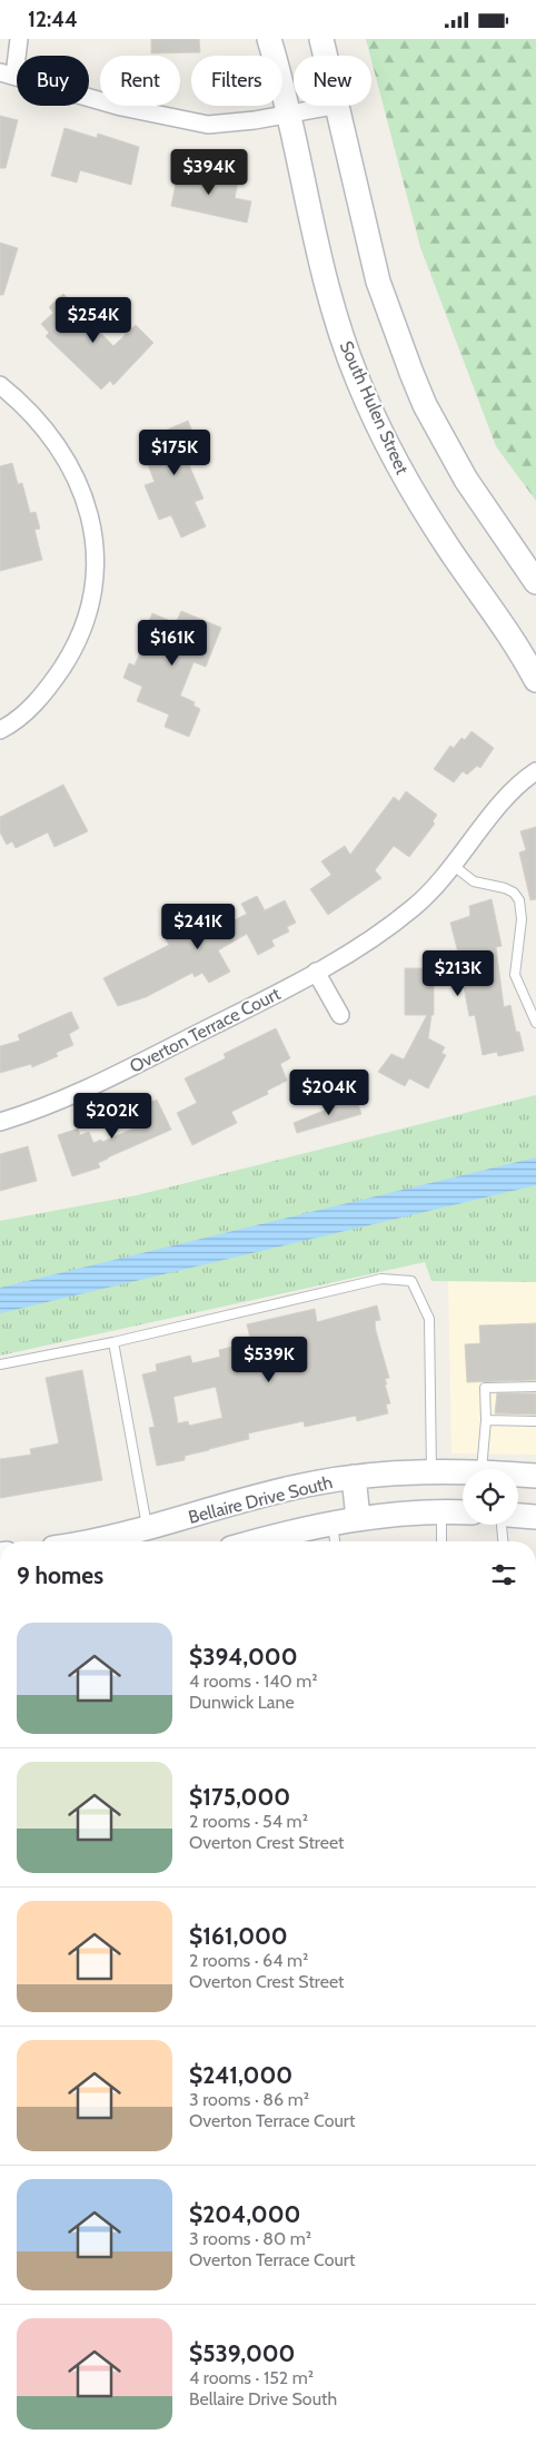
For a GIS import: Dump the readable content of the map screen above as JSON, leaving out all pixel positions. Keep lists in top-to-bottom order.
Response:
{
  "streets": {
    "main road": ["South Hulen Street", "Bellaire Drive South"],
    "street": ["Overton Terrace Court"]
  },
  "page": {
    "status": "12:44",
    "chip": [
      "Buy",
      "Rent",
      "Filters",
      "New"
    ],
    "price": [
      "$394K",
      "$254K",
      "$175K",
      "$161K",
      "$241K",
      "$213K",
      "$204K",
      "$202K",
      "$539K"
    ],
    "heading": "9 homes",
    "list": [
      {
        "name": "$394,000",
        "note": "4 rooms · 140 m² · Dunwick Lane"
      },
      {
        "name": "$175,000",
        "note": "2 rooms · 54 m² · Overton Crest Street"
      },
      {
        "name": "$161,000",
        "note": "2 rooms · 64 m² · Overton Crest Street"
      },
      {
        "name": "$241,000",
        "note": "3 rooms · 86 m² · Overton Terrace Court"
      },
      {
        "name": "$204,000",
        "note": "3 rooms · 80 m² · Overton Terrace Court"
      },
      {
        "name": "$539,000",
        "note": "4 rooms · 152 m² · Bellaire Drive South"
      }
    ]
  }
}
